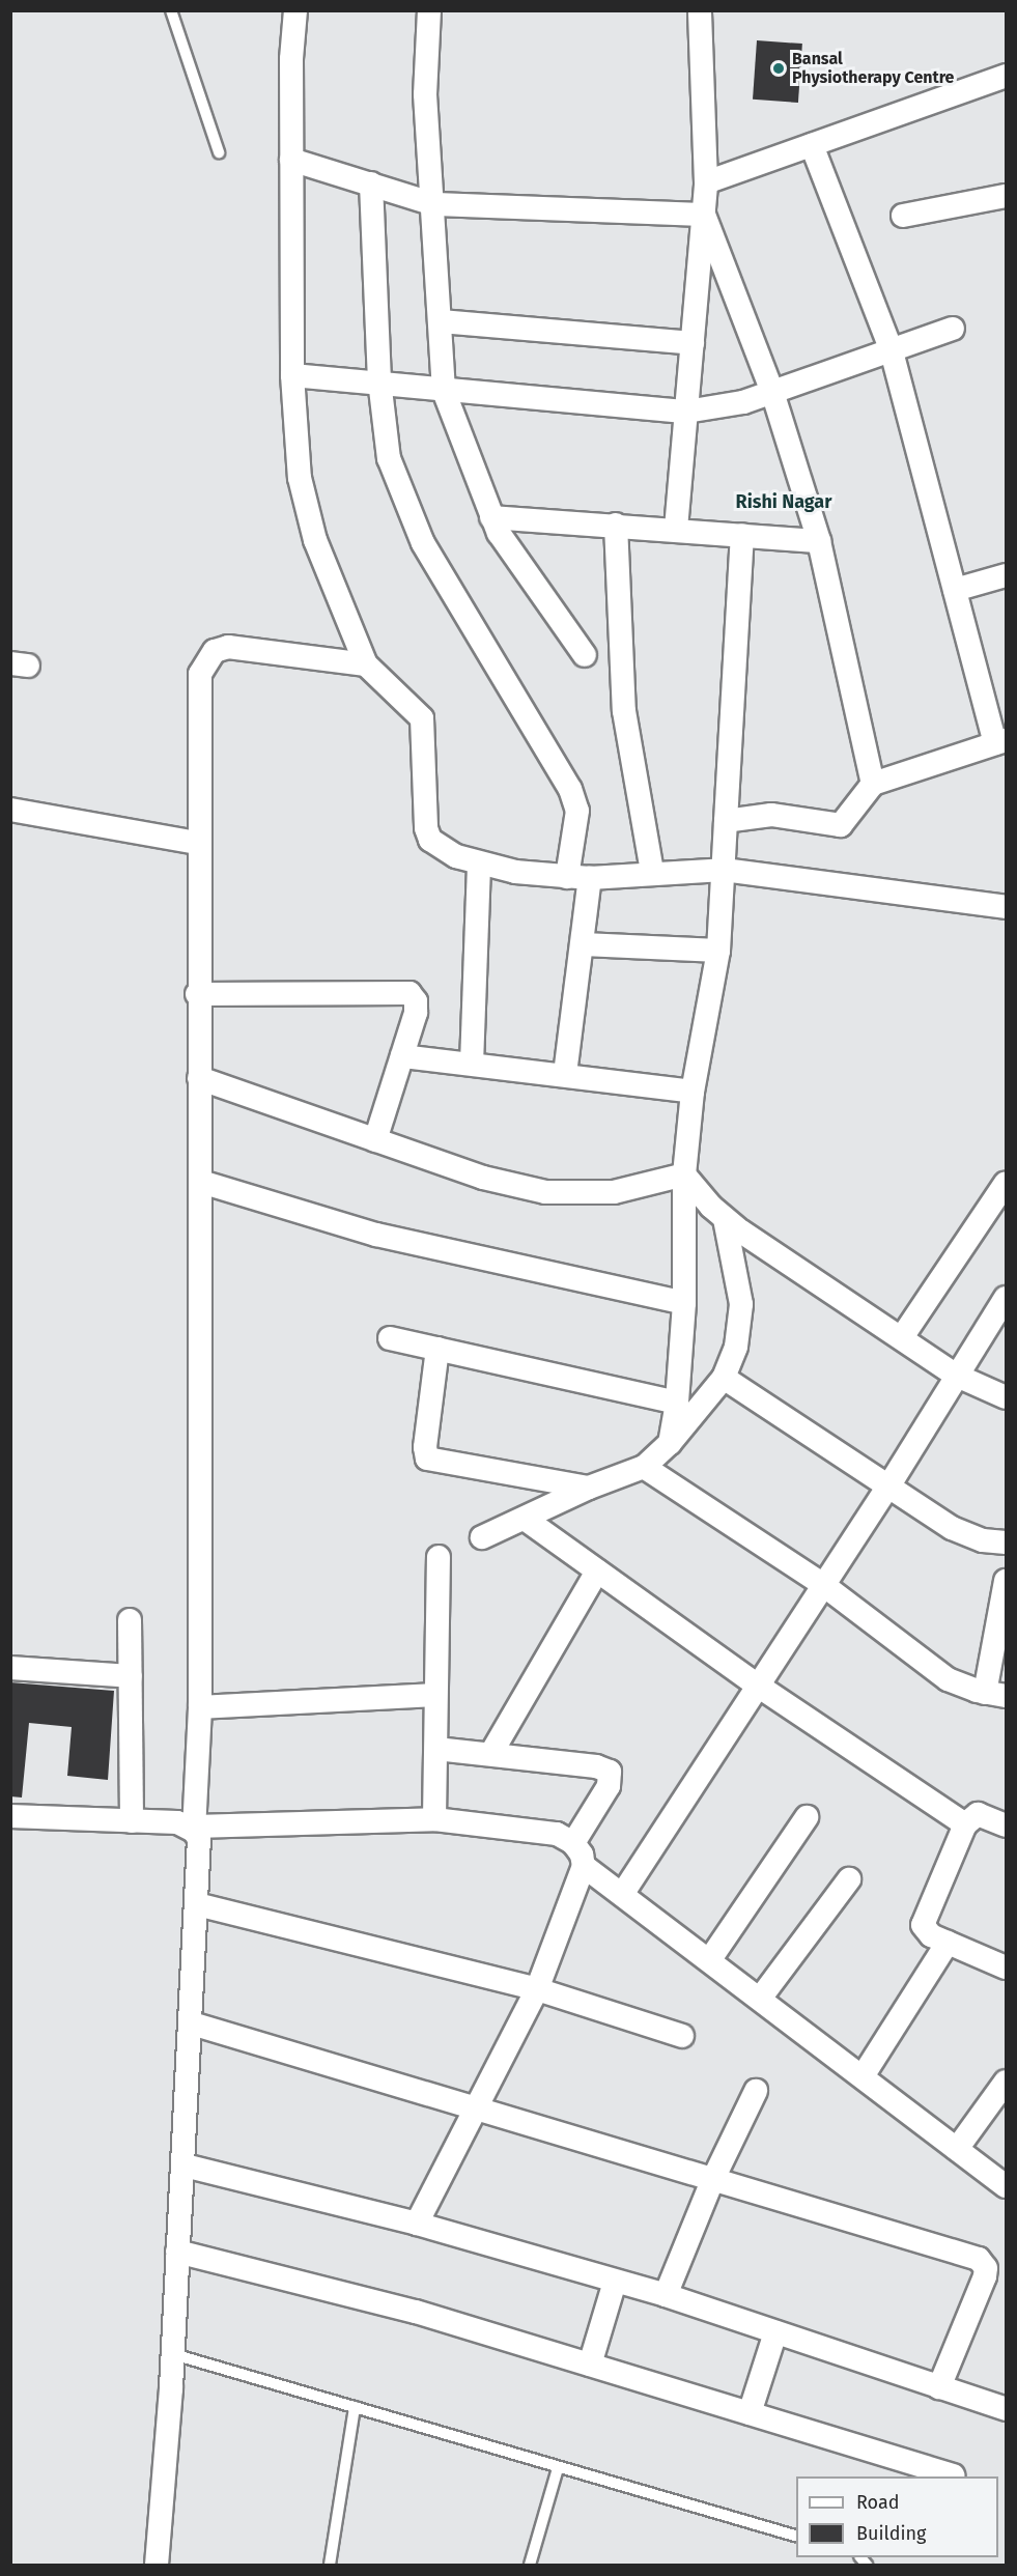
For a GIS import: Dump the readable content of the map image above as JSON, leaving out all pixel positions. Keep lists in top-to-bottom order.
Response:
{
  "districts": ["Rishi Nagar"],
  "places": ["Bansal Physiotherapy Centre"],
  "legend": ["Road", "Building"]
}
